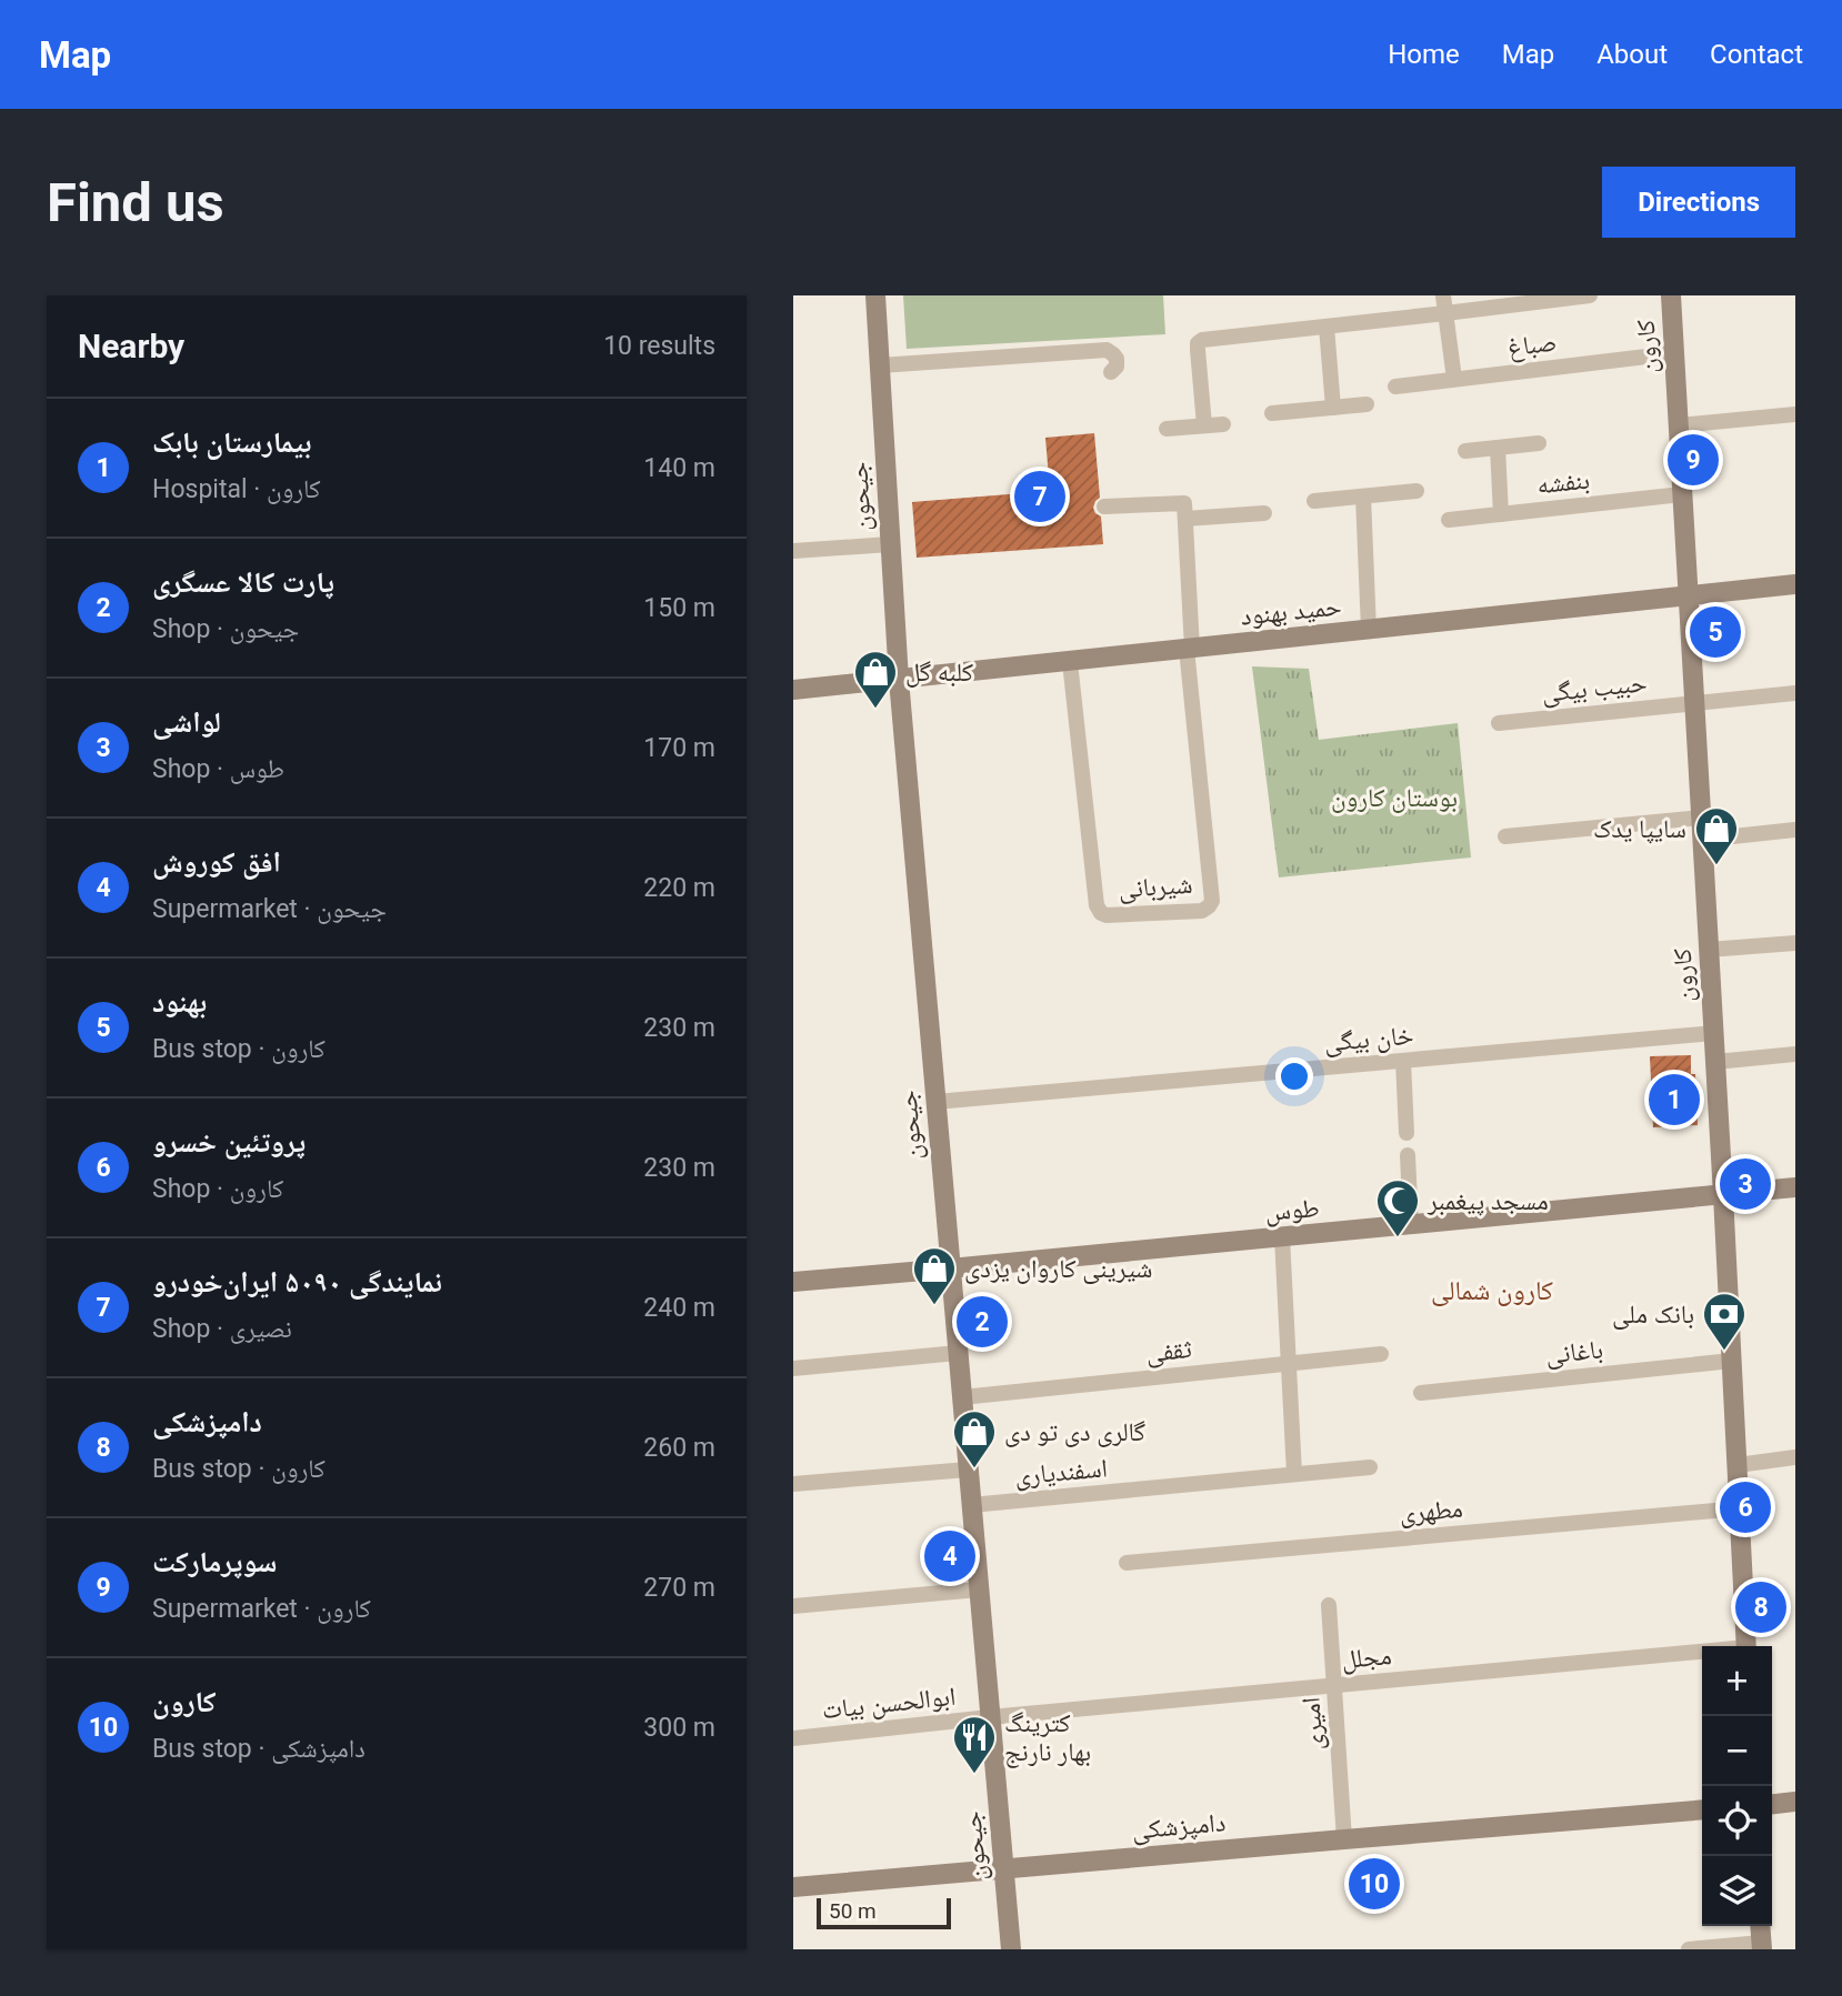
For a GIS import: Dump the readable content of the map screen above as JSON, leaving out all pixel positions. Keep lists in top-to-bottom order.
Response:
{
  "streets": {
    "main road": [
      "کارون",
      "جیحون",
      "حمید بهنود",
      "طوس",
      "دامپزشکی"
    ],
    "street": [
      "صباغ",
      "بنفشه",
      "حبیب بیگی",
      "شیربانی",
      "خان بیگی",
      "ثقفی",
      "باغانی",
      "اسفندیاری",
      "مطهری",
      "مجلل",
      "ابوالحسن بیات",
      "امیری"
    ]
  },
  "crossings": [
    ["صباغ", "کارون"],
    ["کارون", "بنفشه"],
    ["کارون", "حمید بهنود"],
    ["کارون", "حبیب بیگی"],
    ["کارون", "خان بیگی"],
    ["کارون", "طوس"],
    ["کارون", "باغانی"],
    ["کارون", "مطهری"],
    ["جیحون", "حمید بهنود"],
    ["جیحون", "خان بیگی"],
    ["جیحون", "طوس"],
    ["جیحون", "ثقفی"],
    ["جیحون", "اسفندیاری"],
    ["جیحون", "مجلل"],
    ["جیحون", "ابوالحسن بیات"],
    ["جیحون", "دامپزشکی"],
    ["حمید بهنود", "شیربانی"],
    ["مجلل", "ابوالحسن بیات"],
    ["مجلل", "امیری"],
    ["امیری", "دامپزشکی"]
  ],
  "districts": ["کارون شمالی"],
  "parks": ["بوستان کارون"],
  "places": {
    "shop": [
      "کلبه گل",
      "سایپا یدک",
      "شیرینی کاروان یزدی",
      "گالری دی تو دی"
    ],
    "mosque": ["مسجد پیغمبر"],
    "bank": ["بانک ملی"],
    "restaurant": ["کترینگ بهار نارنج"]
  },
  "scale_bar": "50 m",
  "page": {
    "header": "Map",
    "nav": [
      "Home",
      "Map",
      "About",
      "Contact"
    ],
    "buttons": "Directions",
    "title": "Find us",
    "heading": ["Nearby", "10 results"],
    "list": [
      {
        "mark": "1",
        "name": "بیمارستان بابک",
        "note": "Hospital · کارون",
        "value": "140 m"
      },
      {
        "mark": "2",
        "name": "پارت کالا عسگری",
        "note": "Shop · جیحون",
        "value": "150 m"
      },
      {
        "mark": "3",
        "name": "لواشی",
        "note": "Shop · طوس",
        "value": "170 m"
      },
      {
        "mark": "4",
        "name": "افق کوروش",
        "note": "Supermarket · جیحون",
        "value": "220 m"
      },
      {
        "mark": "5",
        "name": "بهنود",
        "note": "Bus stop · کارون",
        "value": "230 m"
      },
      {
        "mark": "6",
        "name": "پروتئین خسرو",
        "note": "Shop · کارون",
        "value": "230 m"
      },
      {
        "mark": "7",
        "name": "نمایندگی ۵۰۹۰ ایران‌خودرو",
        "note": "Shop · نصیری",
        "value": "240 m"
      },
      {
        "mark": "8",
        "name": "دامپزشکی",
        "note": "Bus stop · کارون",
        "value": "260 m"
      },
      {
        "mark": "9",
        "name": "سوپرمارکت",
        "note": "Supermarket · کارون",
        "value": "270 m"
      },
      {
        "mark": "10",
        "name": "کارون",
        "note": "Bus stop · دامپزشکی",
        "value": "300 m"
      }
    ],
    "pins": [
      "9",
      "7",
      "5",
      "1",
      "3",
      "2",
      "6",
      "4",
      "8",
      "10"
    ],
    "map_buttons": ["+", "−"],
    "scale": "50 m"
  }
}
